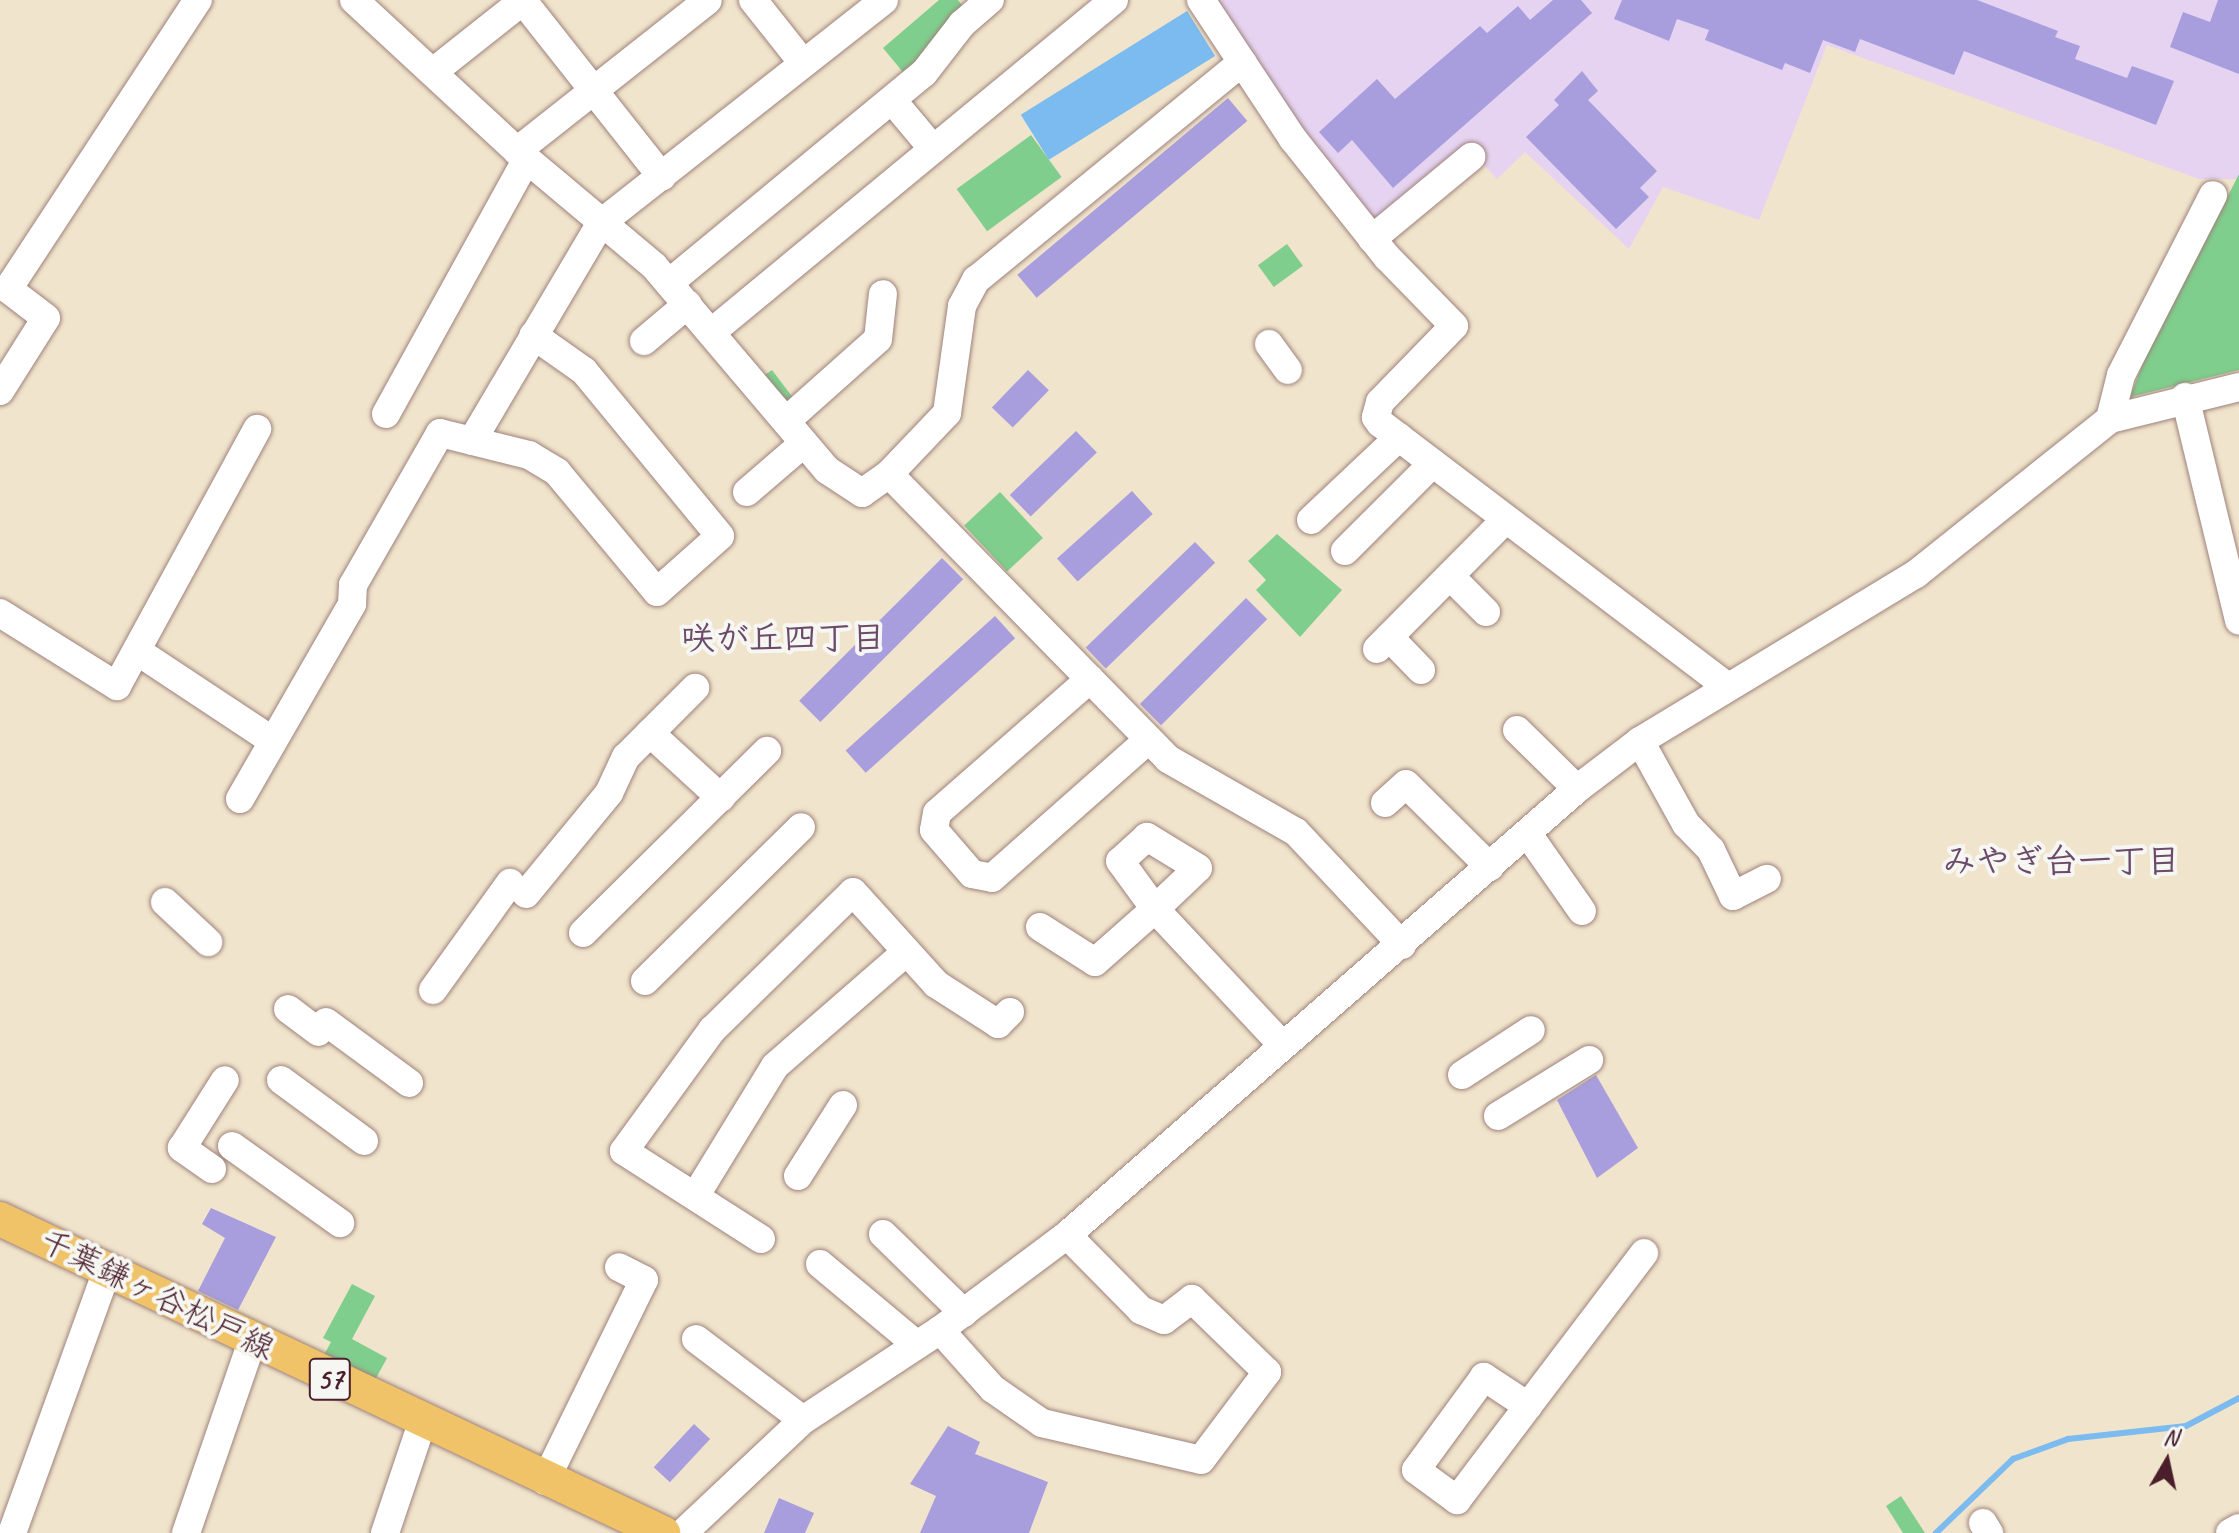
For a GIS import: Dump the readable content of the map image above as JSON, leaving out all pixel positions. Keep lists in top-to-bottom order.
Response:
{
  "streets": {
    "main road": ["千葉鎌ヶ谷松戸線", "57"]
  },
  "districts": ["咲が丘四丁目", "みやぎ台一丁目"],
  "north": "top"
}
